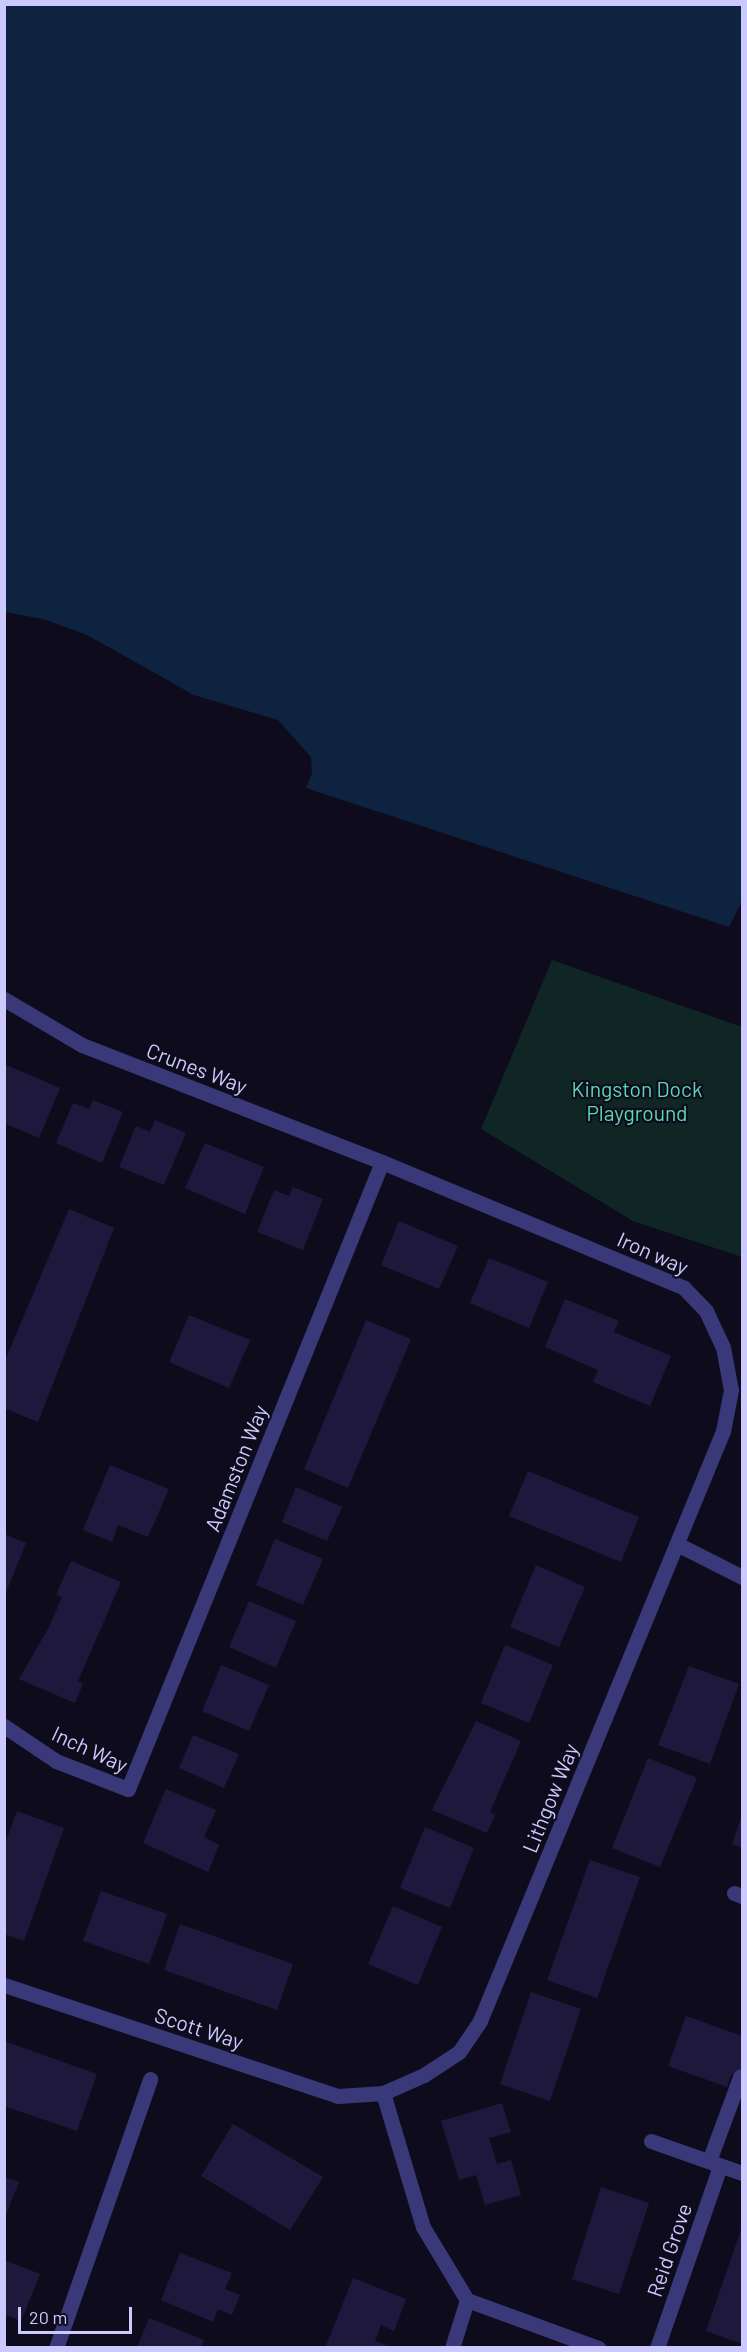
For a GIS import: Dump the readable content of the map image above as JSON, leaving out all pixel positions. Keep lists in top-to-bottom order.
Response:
{
  "streets": {
    "street": [
      "Crunes Way",
      "Iron way",
      "Adamston Way",
      "Inch Way",
      "Lithgow Way",
      "Scott Way",
      "Reid Grove"
    ]
  },
  "crossings": [
    ["Crunes Way", "Iron way"],
    ["Crunes Way", "Adamston Way"],
    ["Iron way", "Adamston Way"],
    ["Iron way", "Lithgow Way"],
    ["Adamston Way", "Inch Way"],
    ["Lithgow Way", "Scott Way"]
  ],
  "parks": ["Kingston Dock Playground"],
  "scale_bar": "20 m"
}
